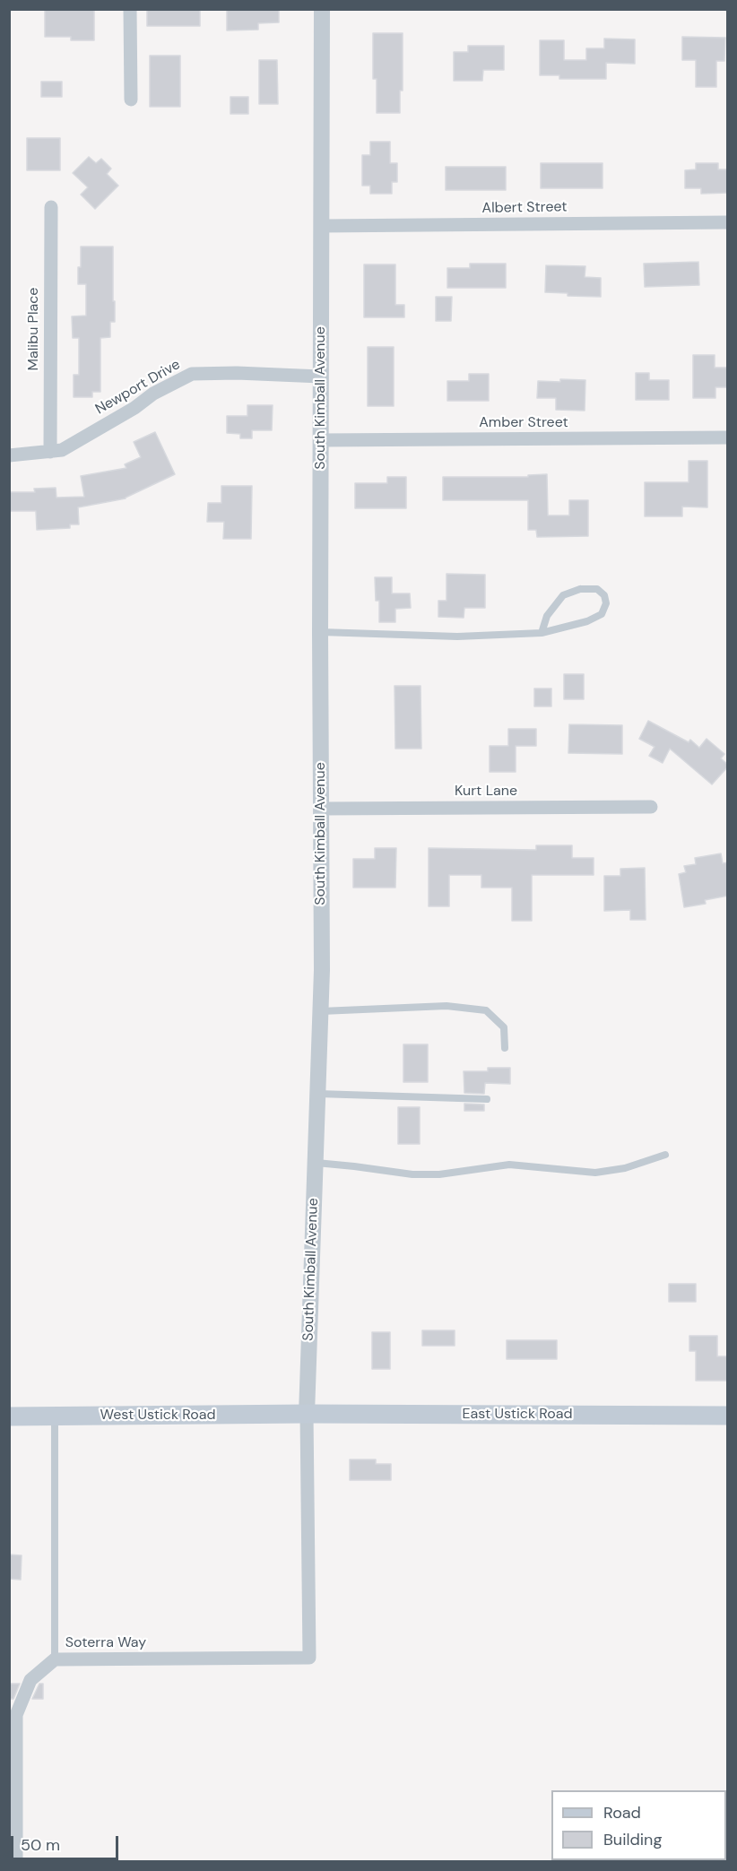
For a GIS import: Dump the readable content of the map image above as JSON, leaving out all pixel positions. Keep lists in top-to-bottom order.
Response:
{
  "streets": {
    "main road": ["East Ustick Road", "West Ustick Road"],
    "street": [
      "Albert Street",
      "Malibu Place",
      "Newport Drive",
      "South Kimball Avenue",
      "Amber Street",
      "Kurt Lane",
      "Soterra Way"
    ]
  },
  "crossings": [
    ["Albert Street", "South Kimball Avenue"],
    ["Malibu Place", "Newport Drive"],
    ["Newport Drive", "South Kimball Avenue"],
    ["South Kimball Avenue", "Amber Street"],
    ["South Kimball Avenue", "Kurt Lane"],
    ["South Kimball Avenue", "East Ustick Road"],
    ["South Kimball Avenue", "West Ustick Road"],
    ["South Kimball Avenue", "Soterra Way"],
    ["East Ustick Road", "West Ustick Road"]
  ],
  "legend": ["Road", "Building"],
  "scale_bar": "50 m"
}
